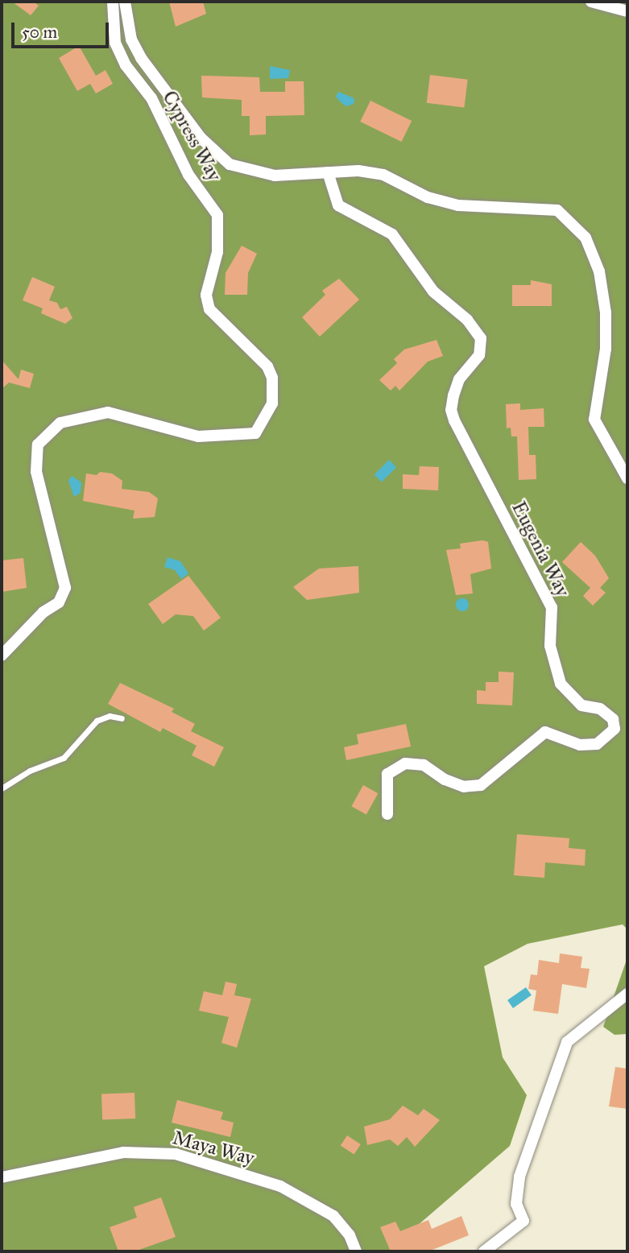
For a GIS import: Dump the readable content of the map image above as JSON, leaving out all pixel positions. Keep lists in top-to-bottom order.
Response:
{
  "streets": {
    "street": ["Cypress Way", "Eugenia Way", "Maya Way"]
  },
  "scale_bar": "50 m"
}
